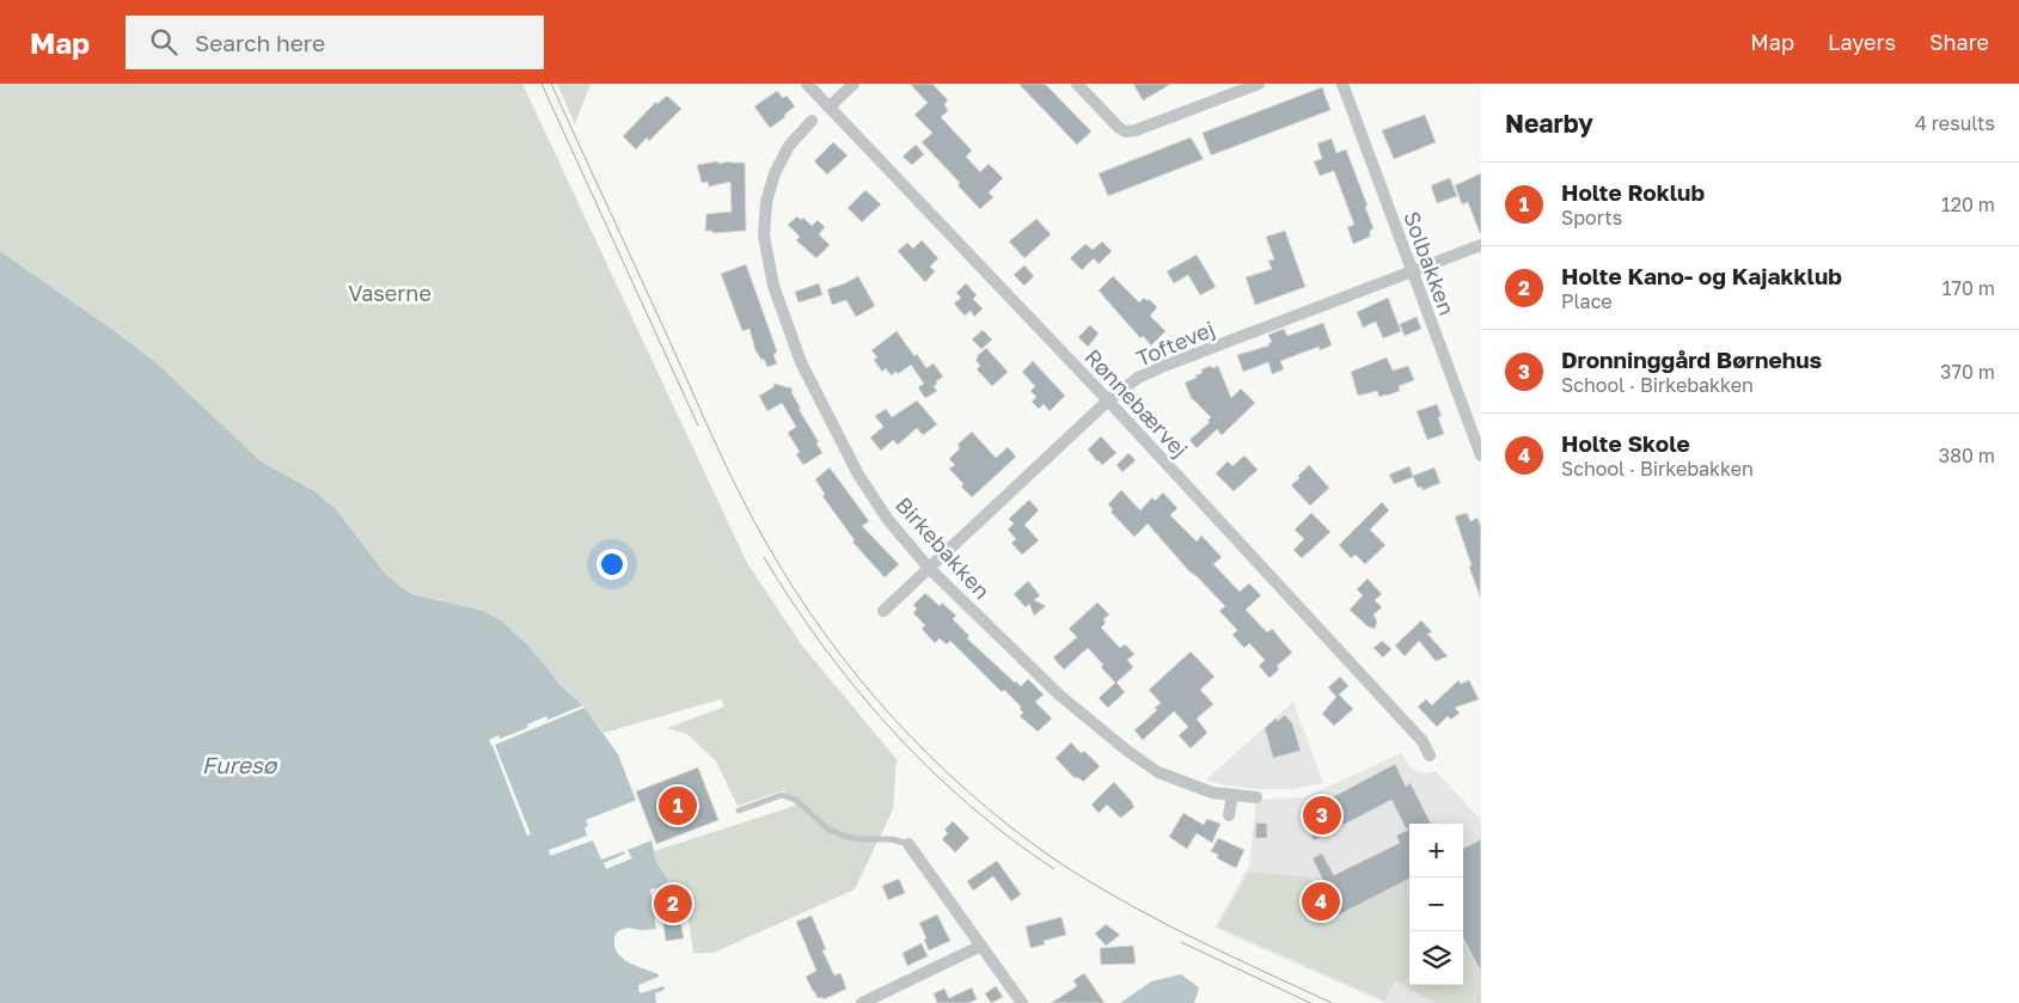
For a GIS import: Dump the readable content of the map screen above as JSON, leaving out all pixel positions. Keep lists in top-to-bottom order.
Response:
{
  "streets": {
    "street": [
      "Solbakken",
      "Toftevej",
      "Rønnebærvej",
      "Birkebakken"
    ]
  },
  "crossings": [
    ["Solbakken", "Toftevej"],
    ["Toftevej", "Rønnebærvej"],
    ["Toftevej", "Birkebakken"]
  ],
  "water": ["Furesø"],
  "parks": ["Vaserne"],
  "page": {
    "header": "Map",
    "search": "Search here",
    "nav": ["Map", "Layers", "Share"],
    "heading": ["Nearby", "4 results"],
    "list": [
      {
        "mark": "1",
        "name": "Holte Roklub",
        "note": "Sports",
        "value": "120 m"
      },
      {
        "mark": "2",
        "name": "Holte Kano- og Kajakklub",
        "note": "Place",
        "value": "170 m"
      },
      {
        "mark": "3",
        "name": "Dronninggård Børnehus",
        "note": "School · Birkebakken",
        "value": "370 m"
      },
      {
        "mark": "4",
        "name": "Holte Skole",
        "note": "School · Birkebakken",
        "value": "380 m"
      }
    ],
    "pins": [
      "1",
      "3",
      "4",
      "2"
    ],
    "map_buttons": ["+", "−"]
  }
}
